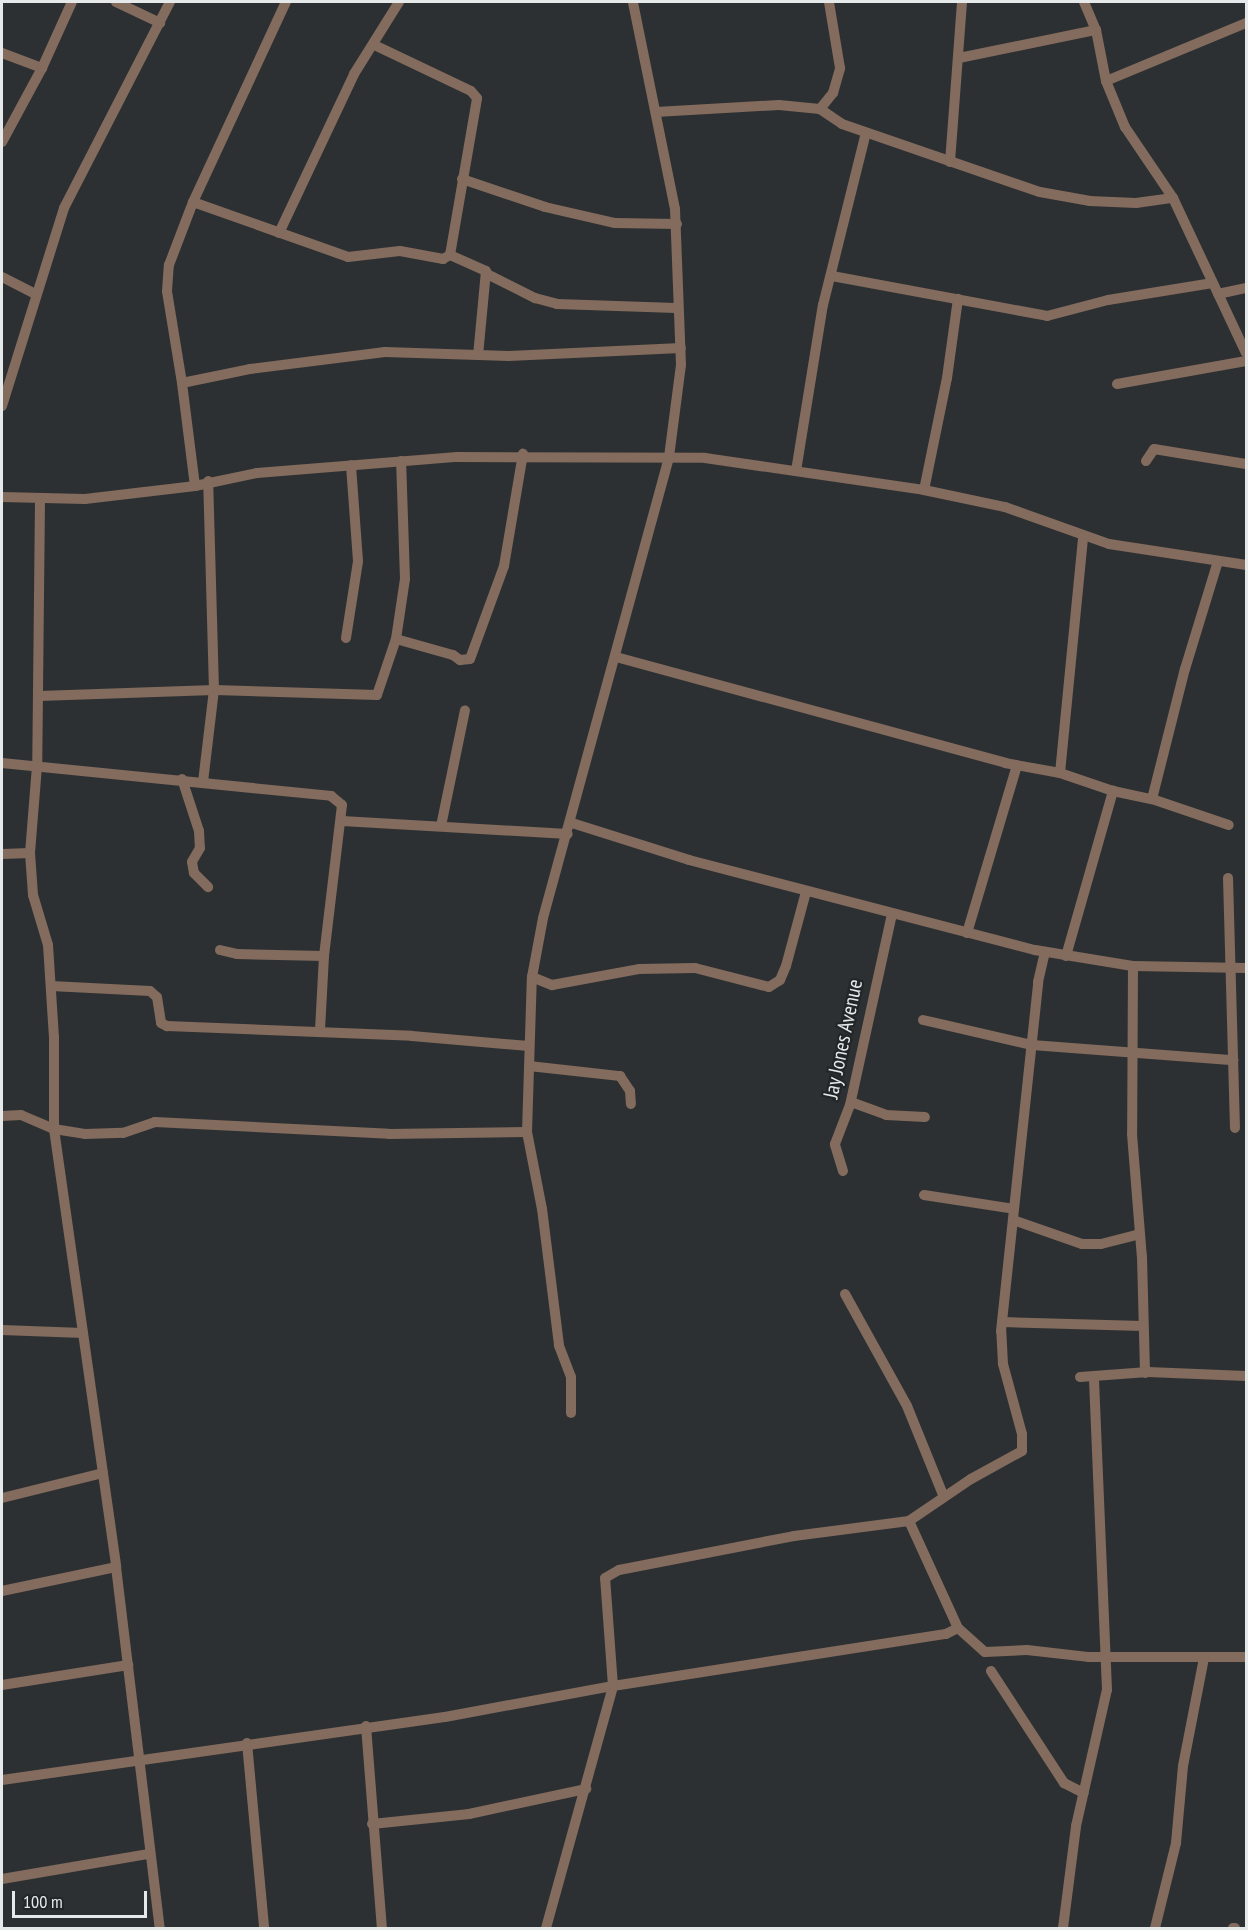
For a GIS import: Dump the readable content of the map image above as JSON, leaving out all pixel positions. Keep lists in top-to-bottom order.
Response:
{
  "streets": {
    "street": ["Jay Jones Avenue"]
  },
  "scale_bar": "100 m"
}
